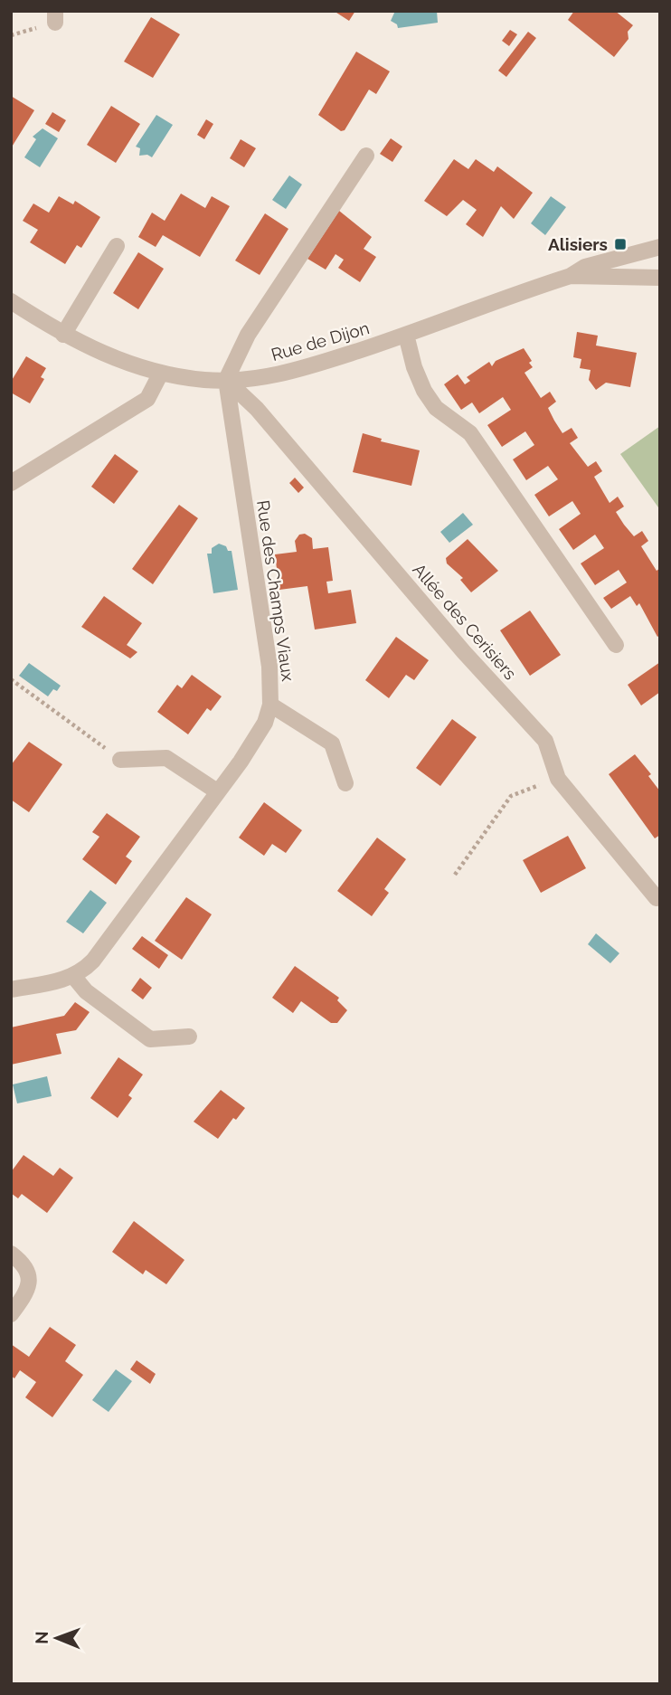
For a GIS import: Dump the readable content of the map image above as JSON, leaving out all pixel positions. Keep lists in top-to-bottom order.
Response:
{
  "streets": {
    "street": ["Rue de Dijon", "Rue des Champs Viaux", "Allée des Cerisiers"]
  },
  "crossings": [
    ["Rue de Dijon", "Rue des Champs Viaux"],
    ["Rue de Dijon", "Allée des Cerisiers"],
    ["Rue des Champs Viaux", "Allée des Cerisiers"]
  ],
  "places": {
    "transit": ["Alisiers"]
  },
  "north": "left"
}
